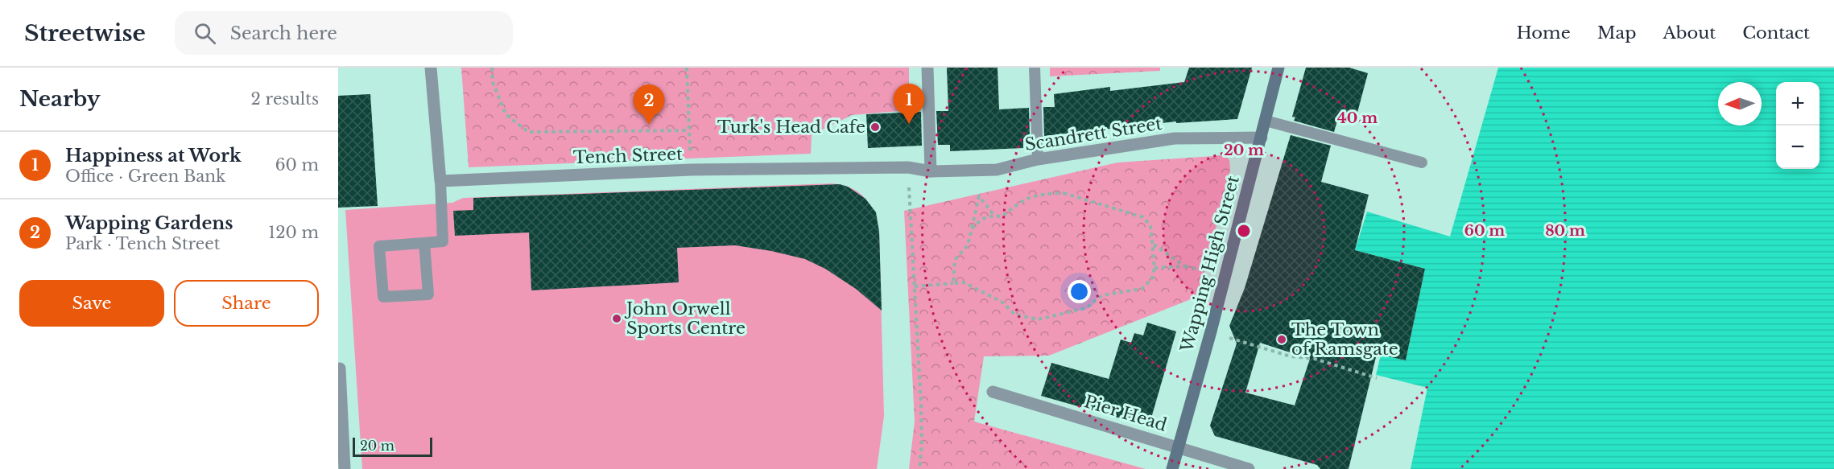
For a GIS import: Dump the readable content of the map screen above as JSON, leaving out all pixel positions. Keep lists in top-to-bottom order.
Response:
{
  "streets": {
    "street": [
      "Scandrett Street",
      "Tench Street",
      "Wapping High Street",
      "Pier Head"
    ]
  },
  "crossings": [
    ["Scandrett Street", "Tench Street"],
    ["Scandrett Street", "Wapping High Street"],
    ["Wapping High Street", "Pier Head"]
  ],
  "places": ["Turk's Head Cafe", "John Orwell Sports Centre", "The Town of Ramsgate"],
  "scale_bar": "20 m",
  "north": "left",
  "page": {
    "header": "Streetwise",
    "search": "Search here",
    "nav": [
      "Home",
      "Map",
      "About",
      "Contact"
    ],
    "heading": ["Nearby", "2 results"],
    "map_buttons": ["+", "−"],
    "pins": ["1", "2"],
    "list": [
      {
        "mark": "1",
        "name": "Happiness at Work",
        "note": "Office · Green Bank",
        "value": "60 m"
      },
      {
        "mark": "2",
        "name": "Wapping Gardens",
        "note": "Park · Tench Street",
        "value": "120 m"
      }
    ],
    "buttons": ["Save", "Share"],
    "scale": "20 m"
  },
  "rings": [
    "40 m",
    "20 m",
    "60 m",
    "80 m"
  ]
}
